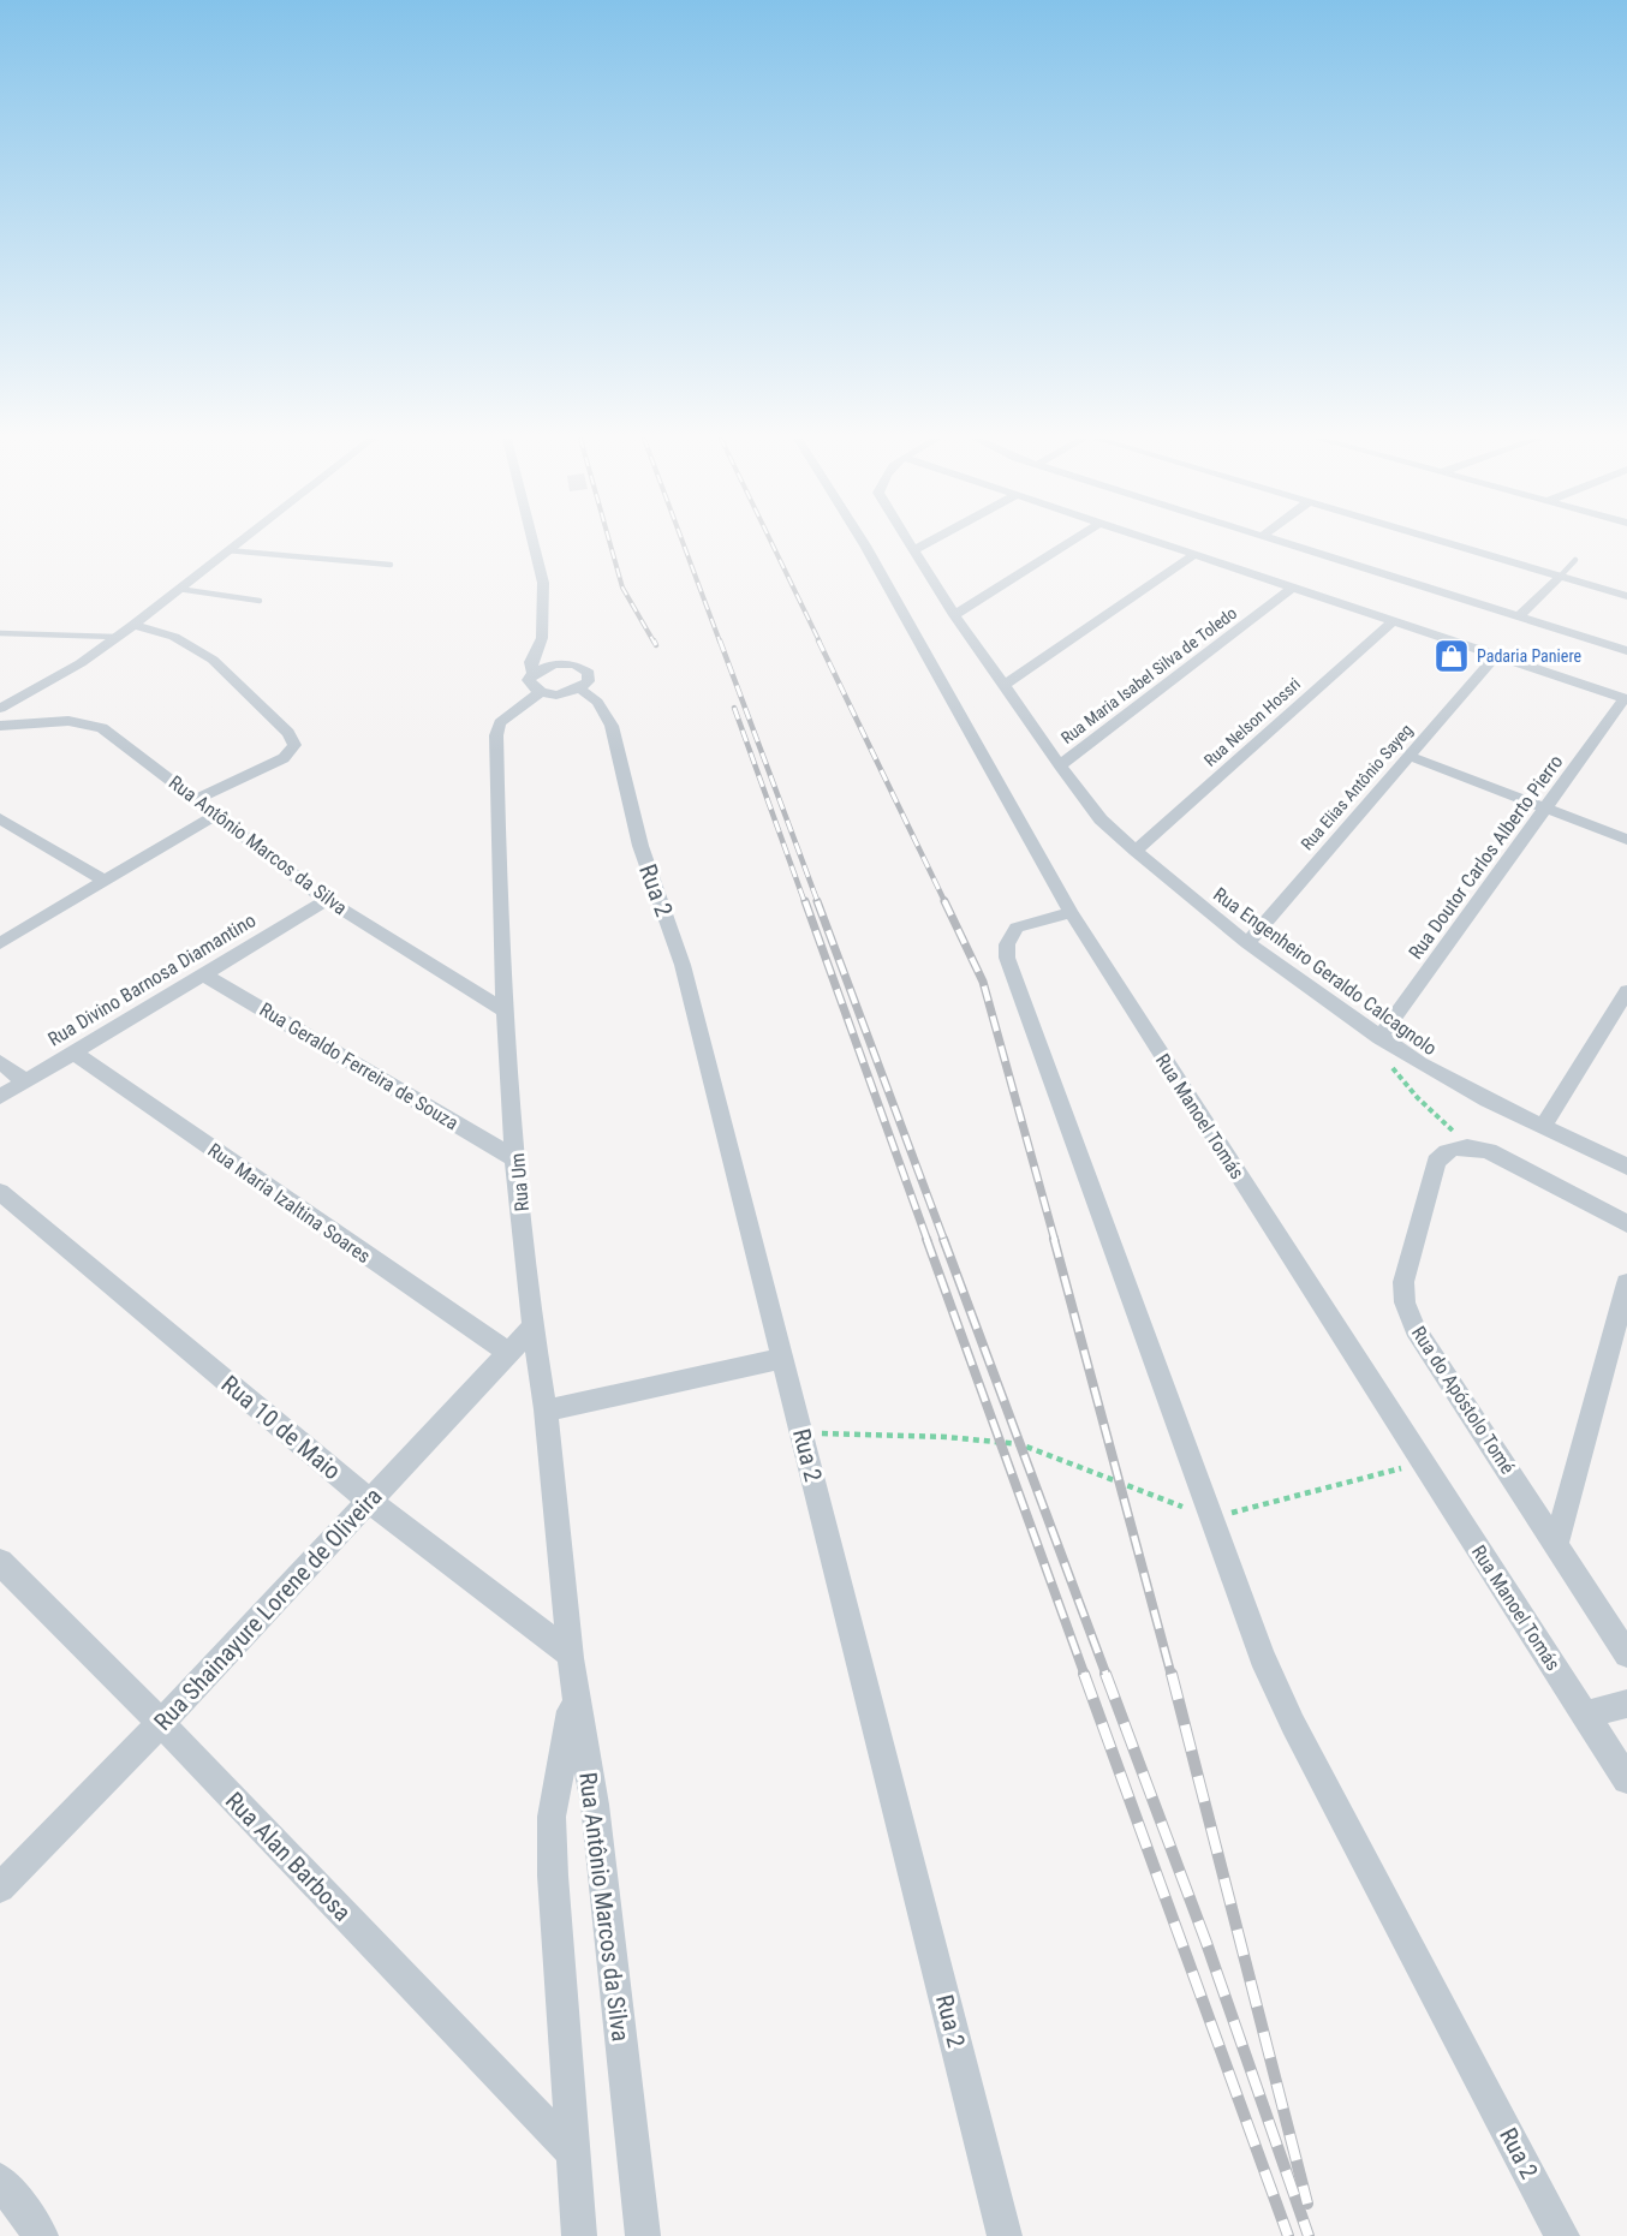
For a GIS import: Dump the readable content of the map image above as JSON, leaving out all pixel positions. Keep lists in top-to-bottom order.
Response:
{
  "streets": {
    "street": [
      "Rua Maria Isabel Silva de Toledo",
      "Rua Nelson Hossri",
      "Rua Elias Antônio Sayeg",
      "Rua Antônio Marcos da Silva",
      "Rua Doutor Carlos Alberto Pierro",
      "Rua 2",
      "Rua Engenheiro Geraldo Calcagnolo",
      "Rua Divino Barnosa Diamantino",
      "Rua Geraldo Ferreira de Souza",
      "Rua Manoel Tomás",
      "Rua Um",
      "Rua Maria Izaltina Soares",
      "Rua do Apóstolo Tomé",
      "Rua 10 de Maio",
      "Rua Shainayure Lorene de Oliveira",
      "Rua Alan Barbosa"
    ]
  },
  "crossings": [
    ["Rua Maria Isabel Silva de Toledo", "Rua Engenheiro Geraldo Calcagnolo"],
    ["Rua Nelson Hossri", "Rua Engenheiro Geraldo Calcagnolo"],
    ["Rua Elias Antônio Sayeg", "Rua Engenheiro Geraldo Calcagnolo"],
    ["Rua Antônio Marcos da Silva", "Rua Divino Barnosa Diamantino"],
    ["Rua Antônio Marcos da Silva", "Rua Um"],
    ["Rua Antônio Marcos da Silva", "Rua Alan Barbosa"],
    ["Rua Doutor Carlos Alberto Pierro", "Rua Engenheiro Geraldo Calcagnolo"],
    ["Rua 2", "Rua Manoel Tomás"],
    ["Rua Divino Barnosa Diamantino", "Rua Geraldo Ferreira de Souza"],
    ["Rua Divino Barnosa Diamantino", "Rua Maria Izaltina Soares"],
    ["Rua Geraldo Ferreira de Souza", "Rua Um"],
    ["Rua Um", "Rua 10 de Maio"],
    ["Rua Um", "Rua Shainayure Lorene de Oliveira"],
    ["Rua Maria Izaltina Soares", "Rua Shainayure Lorene de Oliveira"],
    ["Rua 10 de Maio", "Rua Shainayure Lorene de Oliveira"],
    ["Rua Shainayure Lorene de Oliveira", "Rua Alan Barbosa"]
  ],
  "places": {
    "shop": ["Padaria Paniere"]
  }
}
